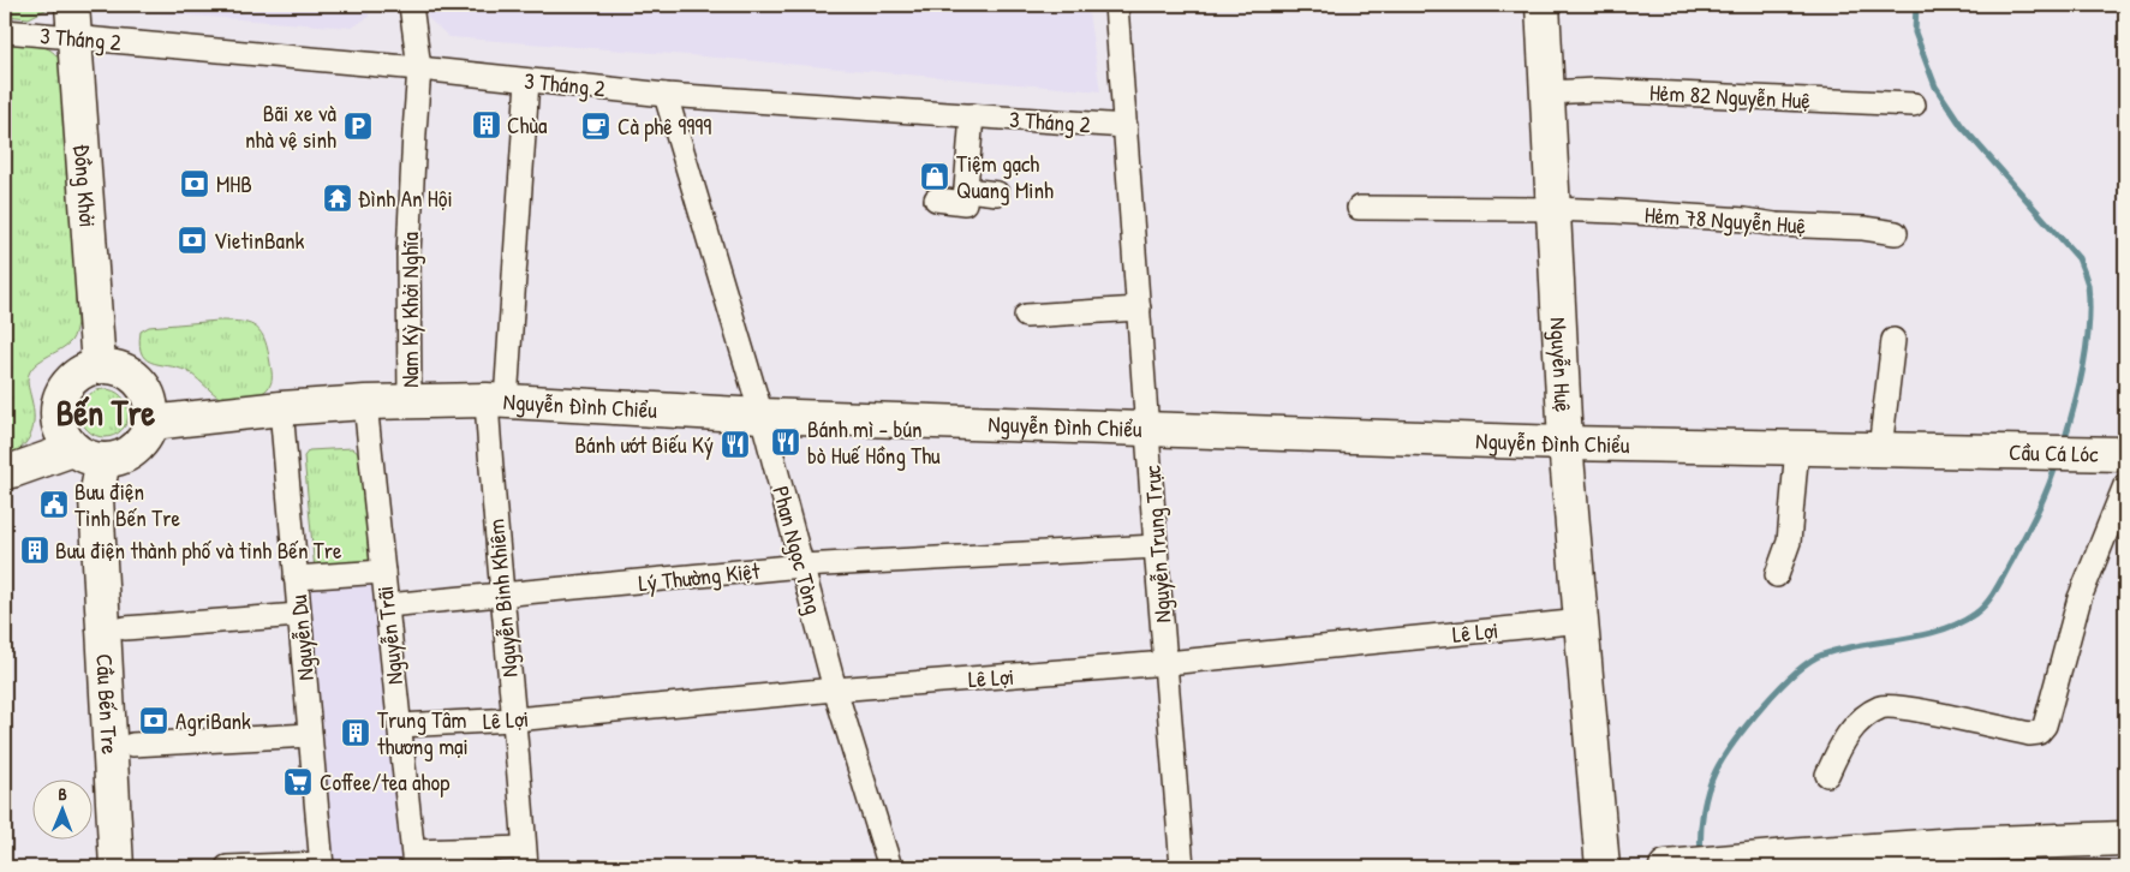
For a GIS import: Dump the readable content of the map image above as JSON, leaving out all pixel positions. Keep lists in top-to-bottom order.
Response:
{
  "streets": {
    "main road": [
      "Đồng Khởi",
      "Nguyễn Huệ",
      "Nguyễn Đình Chiểu",
      "Cầu Cá Lóc",
      "Cầu Bến Tre"
    ],
    "street": [
      "3 Tháng 2",
      "Hẻm 82 Nguyễn Huệ",
      "Hẻm 78 Nguyễn Huệ",
      "Nam Kỳ Khởi Nghĩa",
      "Nguyễn Trung Trực",
      "Phan Ngọc Tòng",
      "Lý Thường Kiệt",
      "Nguyễn Bỉnh Khiêm",
      "Lê Lợi",
      "Nguyễn Trãi",
      "Nguyễn Du"
    ]
  },
  "crossings": [
    ["3 Tháng 2", "Đồng Khởi"],
    ["3 Tháng 2", "Nam Kỳ Khởi Nghĩa"],
    ["3 Tháng 2", "Nguyễn Trung Trực"],
    ["3 Tháng 2", "Phan Ngọc Tòng"],
    ["3 Tháng 2", "Nguyễn Bỉnh Khiêm"],
    ["Hẻm 82 Nguyễn Huệ", "Nguyễn Huệ"],
    ["Đồng Khởi", "Nguyễn Đình Chiểu"],
    ["Hẻm 78 Nguyễn Huệ", "Nguyễn Huệ"],
    ["Nam Kỳ Khởi Nghĩa", "Nguyễn Đình Chiểu"],
    ["Nguyễn Huệ", "Nguyễn Đình Chiểu"],
    ["Nguyễn Huệ", "Lê Lợi"],
    ["Nguyễn Đình Chiểu", "Cầu Cá Lóc"],
    ["Nguyễn Đình Chiểu", "Nguyễn Trung Trực"],
    ["Nguyễn Đình Chiểu", "Phan Ngọc Tòng"],
    ["Nguyễn Đình Chiểu", "Nguyễn Bỉnh Khiêm"],
    ["Nguyễn Đình Chiểu", "Nguyễn Trãi"],
    ["Nguyễn Đình Chiểu", "Nguyễn Du"],
    ["Nguyễn Trung Trực", "Lý Thường Kiệt"],
    ["Nguyễn Trung Trực", "Lê Lợi"],
    ["Phan Ngọc Tòng", "Lý Thường Kiệt"],
    ["Phan Ngọc Tòng", "Lê Lợi"],
    ["Lý Thường Kiệt", "Nguyễn Bỉnh Khiêm"],
    ["Lý Thường Kiệt", "Nguyễn Trãi"],
    ["Nguyễn Bỉnh Khiêm", "Lê Lợi"],
    ["Lê Lợi", "Nguyễn Trãi"]
  ],
  "districts": ["Bến Tre"],
  "places": {
    "building": ["Chùa", "Bưu điện thành phố và tỉnh Bến Tre", "Trung Tâm thương mại"],
    "parking": ["Bãi xe và nhà vệ sinh"],
    "cafe": ["Cà phê 9999"],
    "shop": ["Tiệm gạch Quang Minh"],
    "bank": ["MHB", "VietinBank", "AgriBank"],
    "temple": ["Đình An Hội"],
    "restaurant": ["Bánh mì - bún bò Huế Hồng Thu", "Bánh ướt Biếu Ký"],
    "public building": ["Bưu điện Tỉnh Bến Tre"],
    "supermarket": ["Coffee/tea ahop"]
  },
  "north": "top"
}
